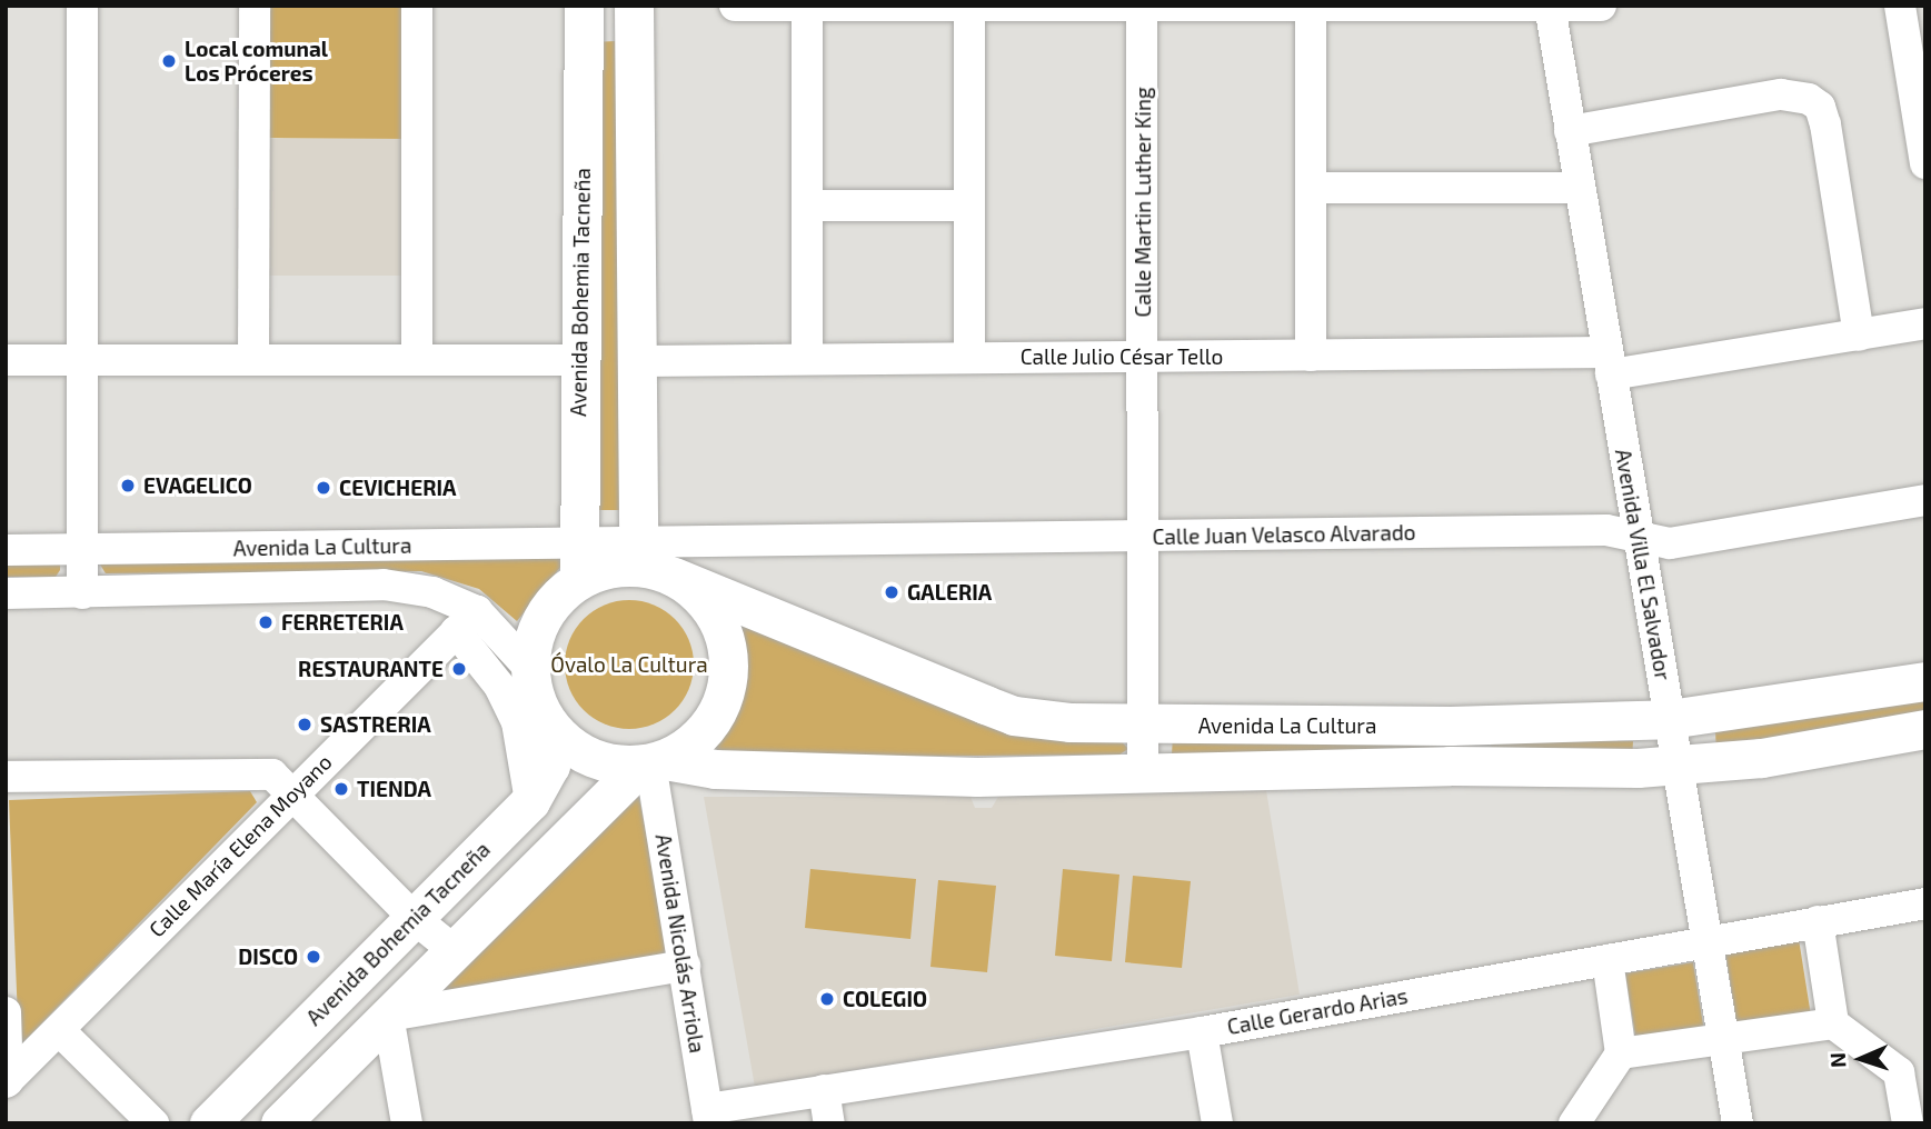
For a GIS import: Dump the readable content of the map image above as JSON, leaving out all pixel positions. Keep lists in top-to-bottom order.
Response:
{
  "streets": {
    "main road": ["Avenida Bohemia Tacneña", "Avenida La Cultura"],
    "street": [
      "Calle Martin Luther King",
      "Calle Julio César Tello",
      "Calle Juan Velasco Alvarado",
      "Avenida Villa El Salvador",
      "Calle María Elena Moyano",
      "Avenida Nicolás Arriola",
      "Calle Gerardo Arias"
    ]
  },
  "crossings": [
    ["Calle Martin Luther King", "Calle Julio César Tello"],
    ["Calle Martin Luther King", "Calle Juan Velasco Alvarado"],
    ["Calle Martin Luther King", "Avenida La Cultura"],
    ["Avenida Bohemia Tacneña", "Calle Juan Velasco Alvarado"],
    ["Avenida Bohemia Tacneña", "Avenida La Cultura"],
    ["Avenida Bohemia Tacneña", "Avenida Nicolás Arriola"],
    ["Calle Julio César Tello", "Avenida Villa El Salvador"],
    ["Calle Juan Velasco Alvarado", "Avenida La Cultura"],
    ["Calle Juan Velasco Alvarado", "Avenida Villa El Salvador"],
    ["Calle Juan Velasco Alvarado", "Avenida Nicolás Arriola"],
    ["Avenida La Cultura", "Avenida Villa El Salvador"],
    ["Avenida La Cultura", "Calle María Elena Moyano"],
    ["Avenida La Cultura", "Avenida Nicolás Arriola"],
    ["Avenida Villa El Salvador", "Calle Gerardo Arias"],
    ["Avenida Nicolás Arriola", "Calle Gerardo Arias"]
  ],
  "parks": ["Óvalo La Cultura"],
  "places": [
    "Local comunal Los Próceres",
    "EVAGELICO",
    "CEVICHERIA",
    "GALERIA",
    "FERRETERIA",
    "RESTAURANTE",
    "SASTRERIA",
    "TIENDA",
    "DISCO",
    "COLEGIO"
  ],
  "north": "left"
}
